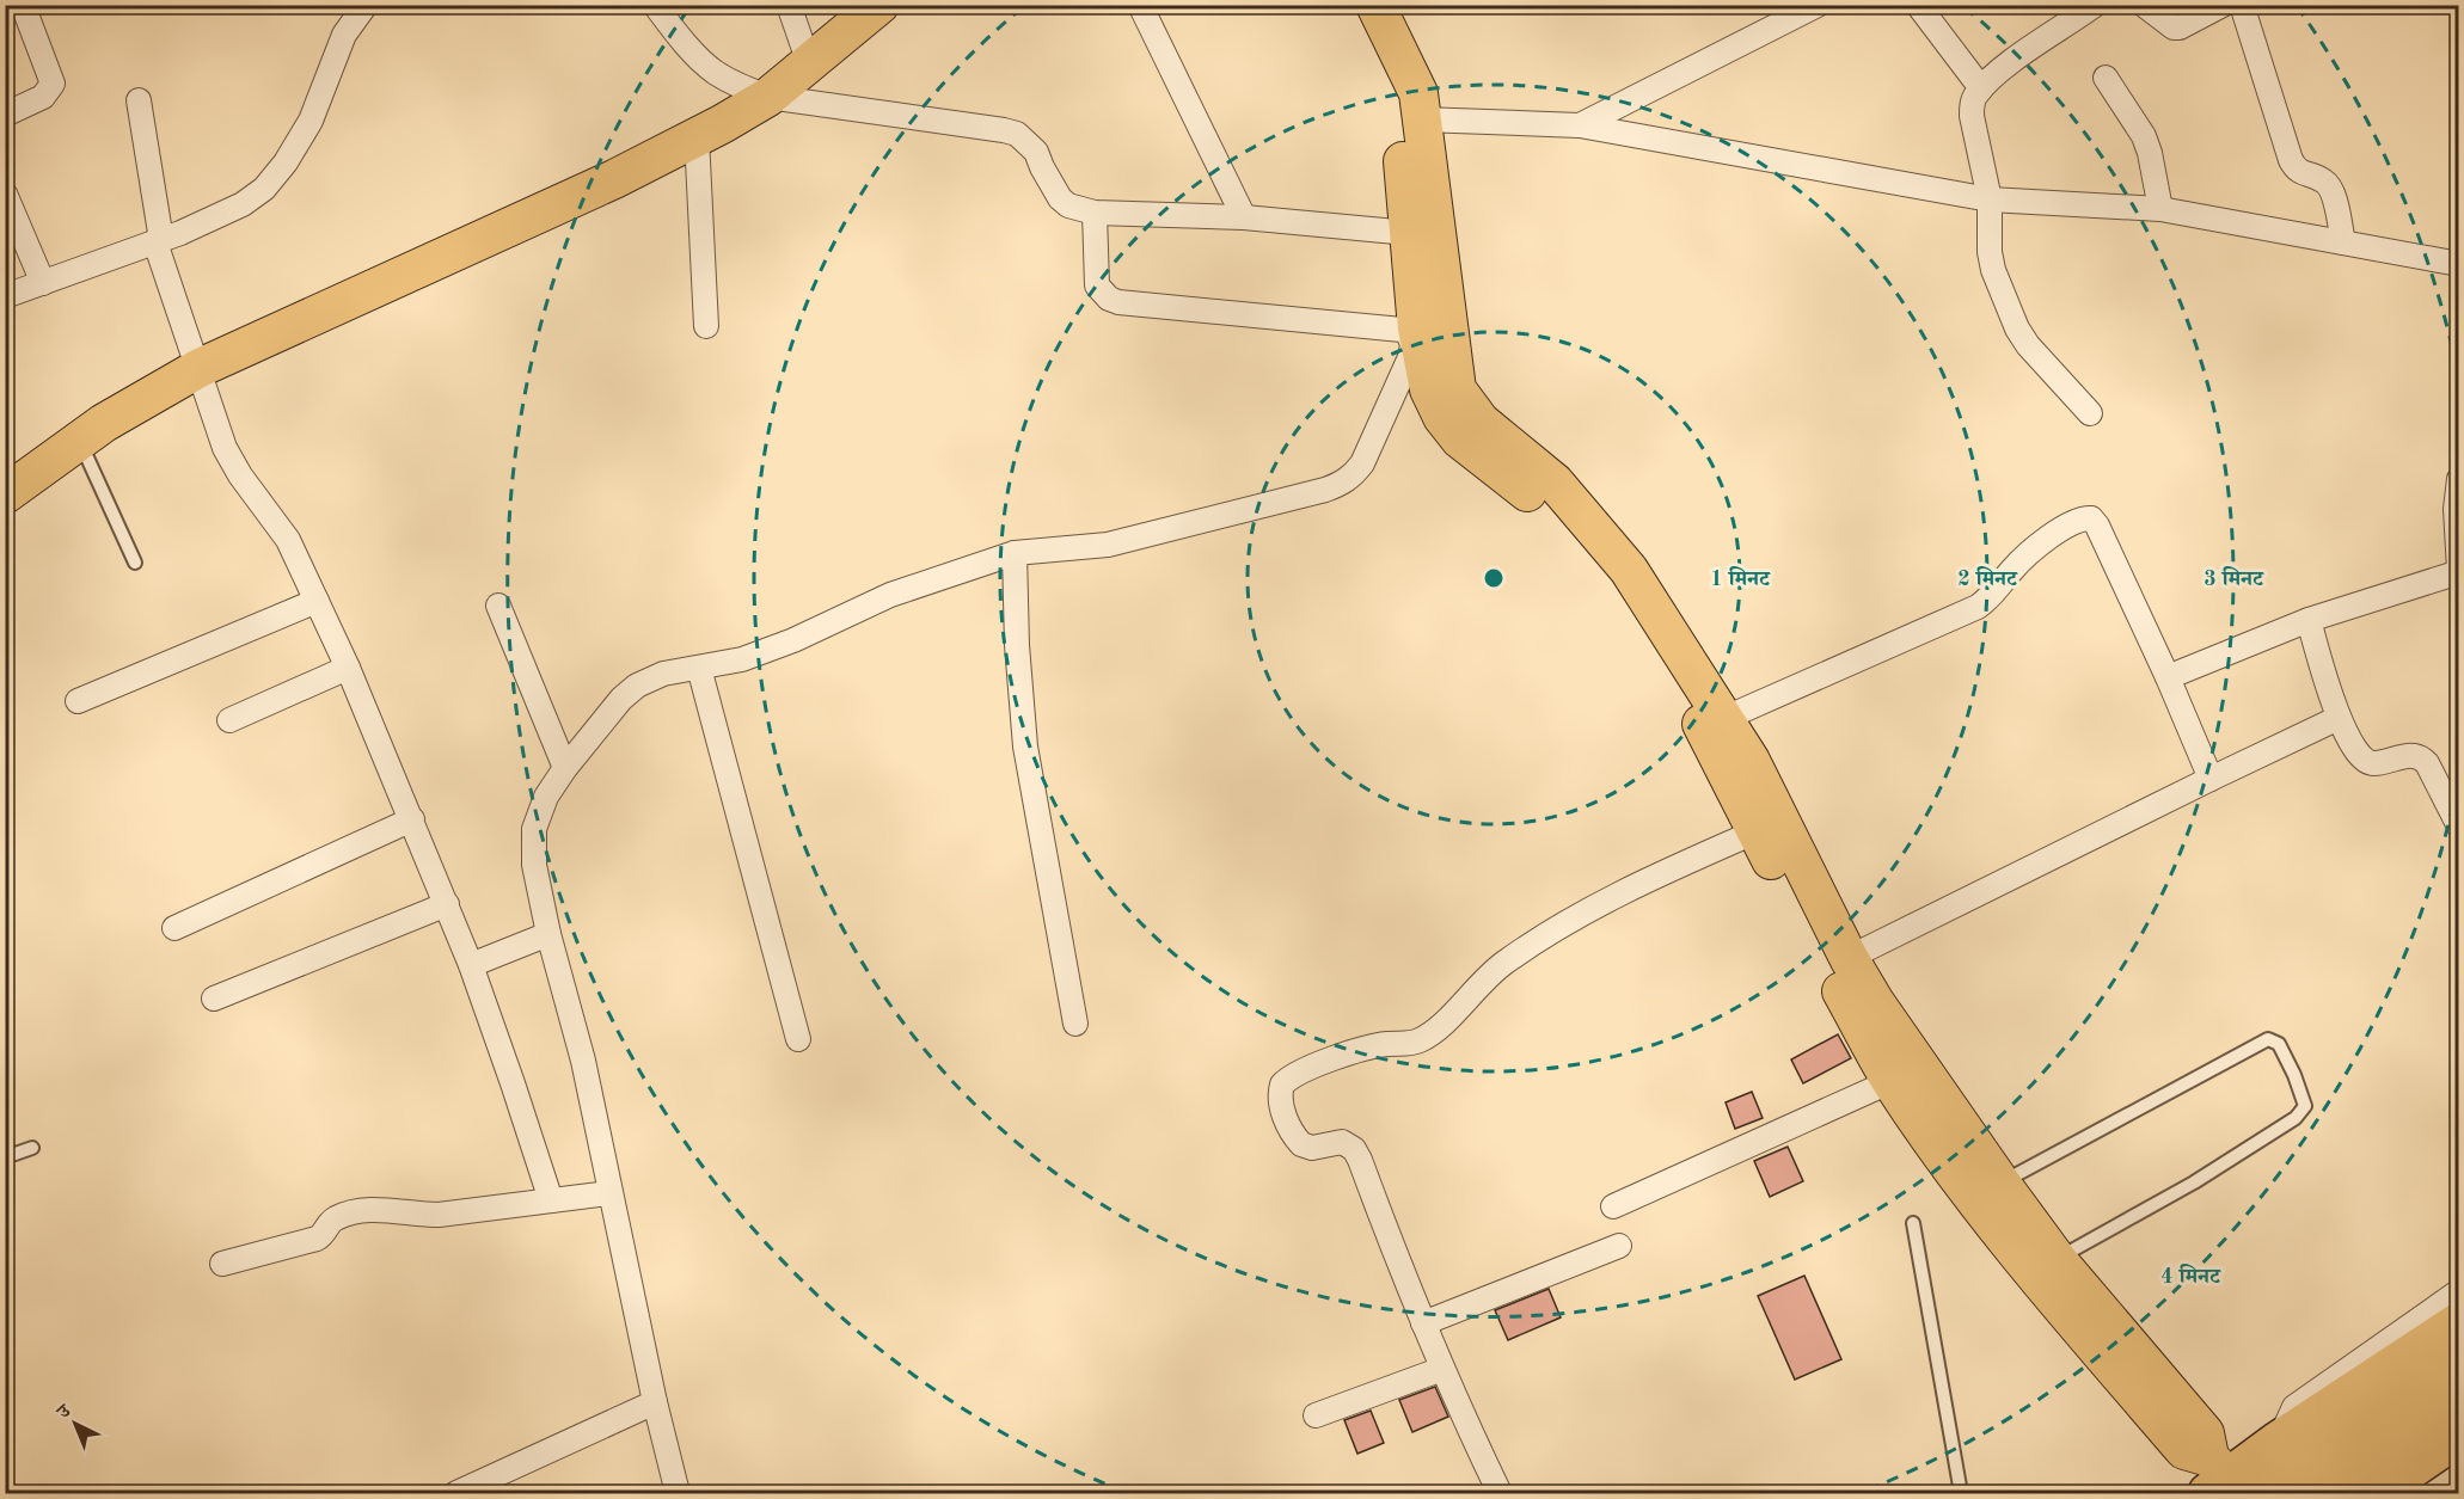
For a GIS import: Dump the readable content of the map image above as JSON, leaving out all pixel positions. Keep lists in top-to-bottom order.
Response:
{
  "north": "top left",
  "rings": [
    "1 मिनट",
    "2 मिनट",
    "3 मिनट",
    "4 मिनट"
  ]
}
